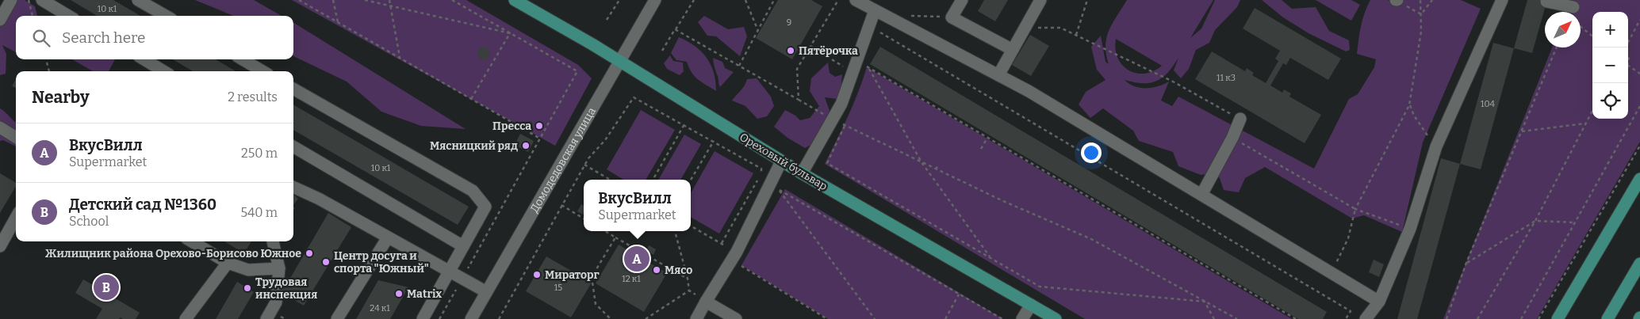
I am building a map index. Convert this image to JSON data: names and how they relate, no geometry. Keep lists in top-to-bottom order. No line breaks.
{"streets":{"main road":["Ореховый бульвар"],"street":["Домодедовская улица"]},"crossings":[["Домодедовская улица","Ореховый бульвар"]],"places":["Пятёрочка","Пресса","Мясницкий ряд","Жилищник района Орехово-Борисово Южное","Центр досуга и спорта \"Южный\"","Мясо","Мираторг","Трудовая инспекция","Matrix"],"house_numbers":["10 к1","9","11 к3","104","10 к1","12 к1","15","24 к1"],"north":"top right","page":{"map_buttons":["+","−"],"search":"Search here","heading":["Nearby","2 results"],"list":[{"mark":"A","name":"ВкусВилл","note":"Supermarket","value":"250 m"},{"mark":"B","name":"Детский сад №1360","note":"School","value":"540 m"}],"popup":["ВкусВилл","Supermarket"],"pins":["A","B"]}}
